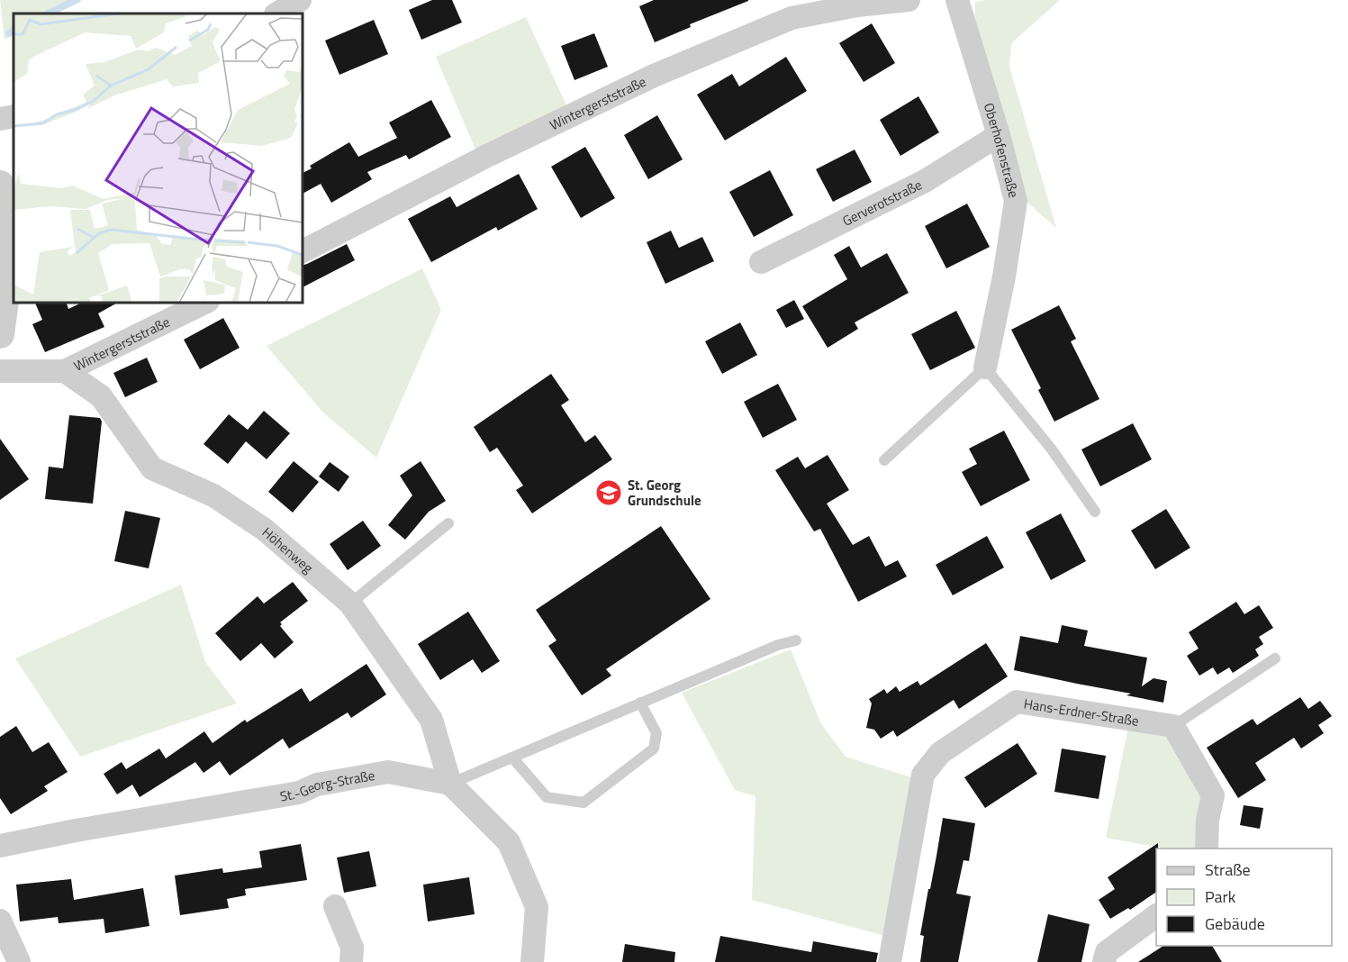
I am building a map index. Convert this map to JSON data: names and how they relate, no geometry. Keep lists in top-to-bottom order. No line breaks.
{"streets":{"street":["Wintergerststraße","Oberhofenstraße","Gerverotstraße","Höhenweg","Hans-Erdner-Straße","St.-Georg-Straße"]},"crossings":[["Wintergerststraße","Höhenweg"],["Oberhofenstraße","Gerverotstraße"],["Höhenweg","St.-Georg-Straße"]],"places":{"school or university":["St. Georg Grundschule"]},"legend":["Straße","Park","Gebäude"]}
